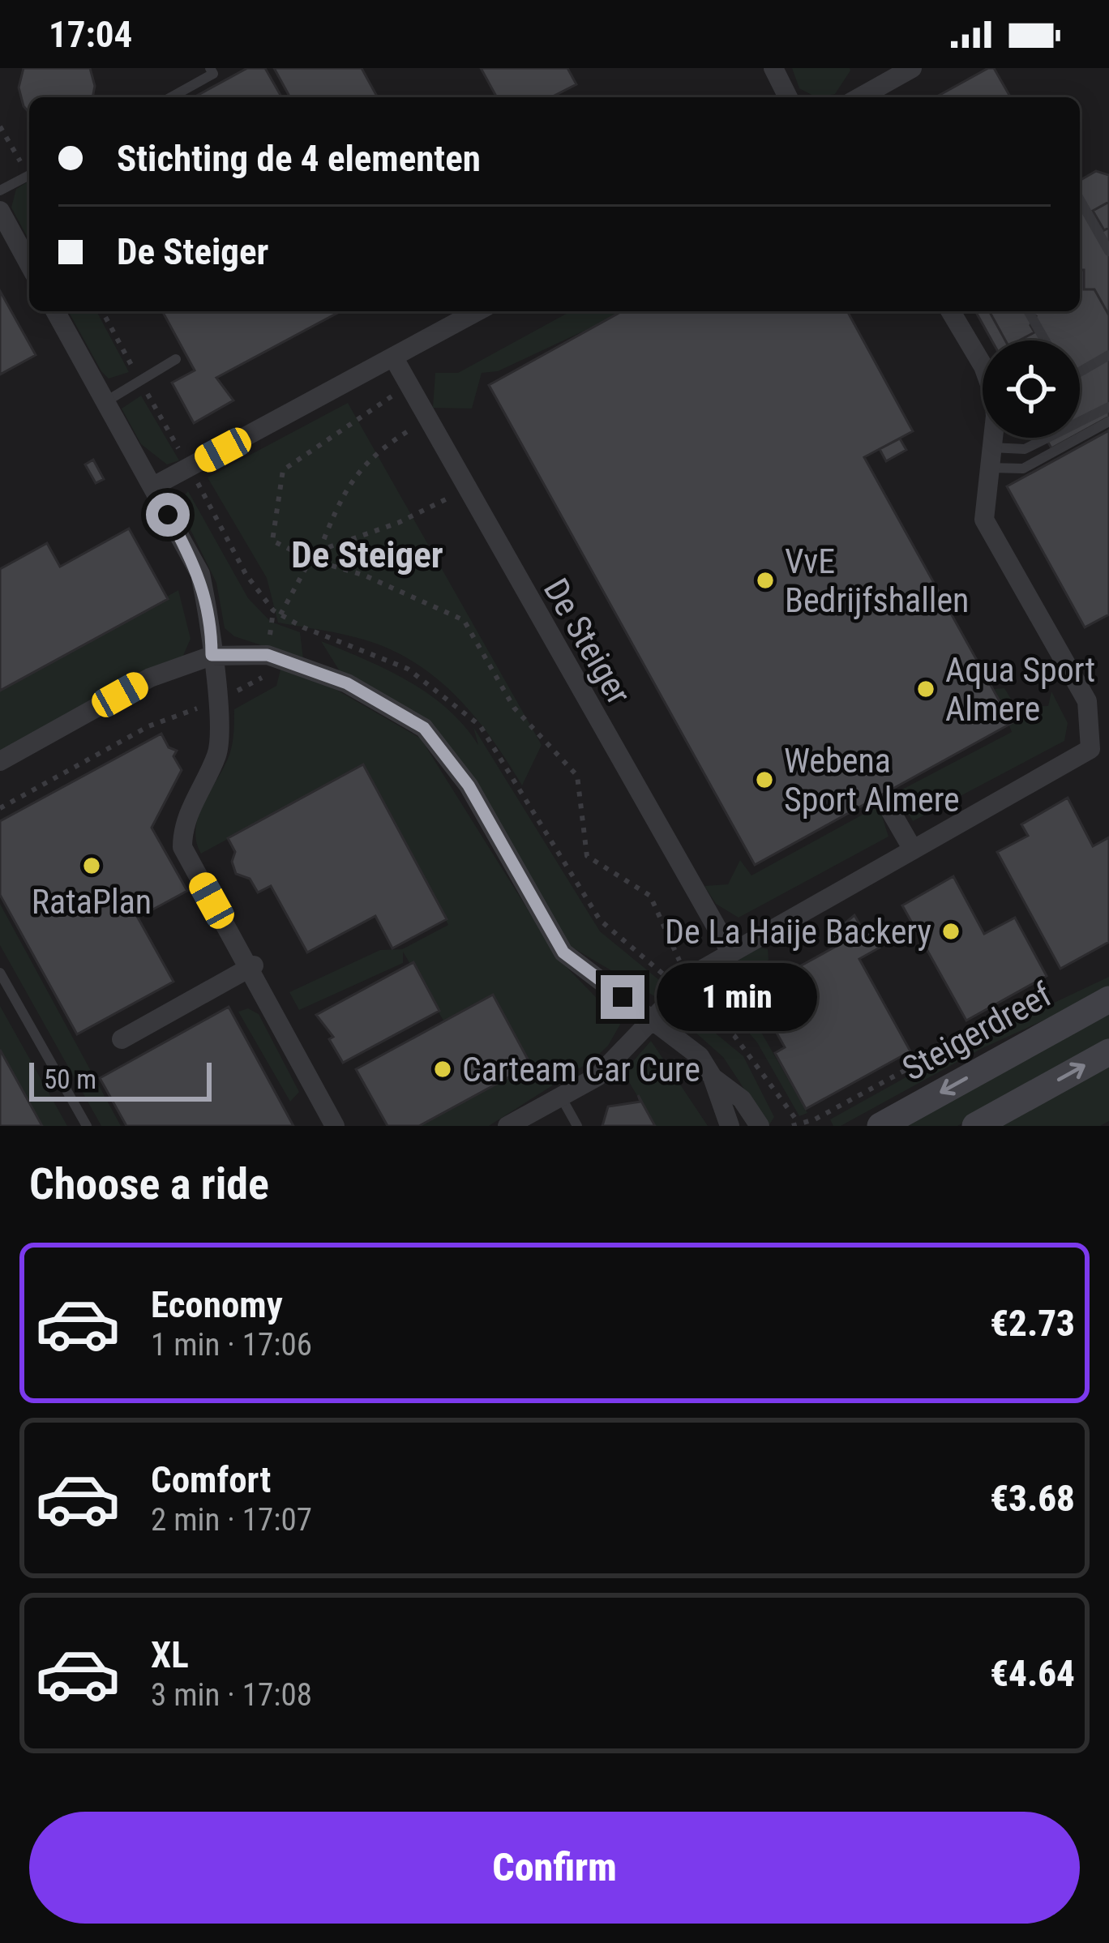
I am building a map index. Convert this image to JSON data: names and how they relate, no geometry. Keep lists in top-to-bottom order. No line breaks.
{"streets":{"main road":["Steigerdreef"],"street":["De Steiger"]},"districts":["De Steiger"],"places":["VvE Bedrijfshallen","Aqua Sport Almere","Webena Sport Almere","RataPlan","De La Haije Backery","Carteam Car Cure"],"scale_bar":"50 m","page":{"status":"17:04","banner":["Stichting de 4 elementen","De Steiger"],"bubble":"1 min","scale":"50 m","heading":"Choose a ride","list":[{"name":"Economy","note":"1 min · 17:06","value":"€2.73"},{"name":"Comfort","note":"2 min · 17:07","value":"€3.68"},{"name":"XL","note":"3 min · 17:08","value":"€4.64"}],"buttons":"Confirm"}}
